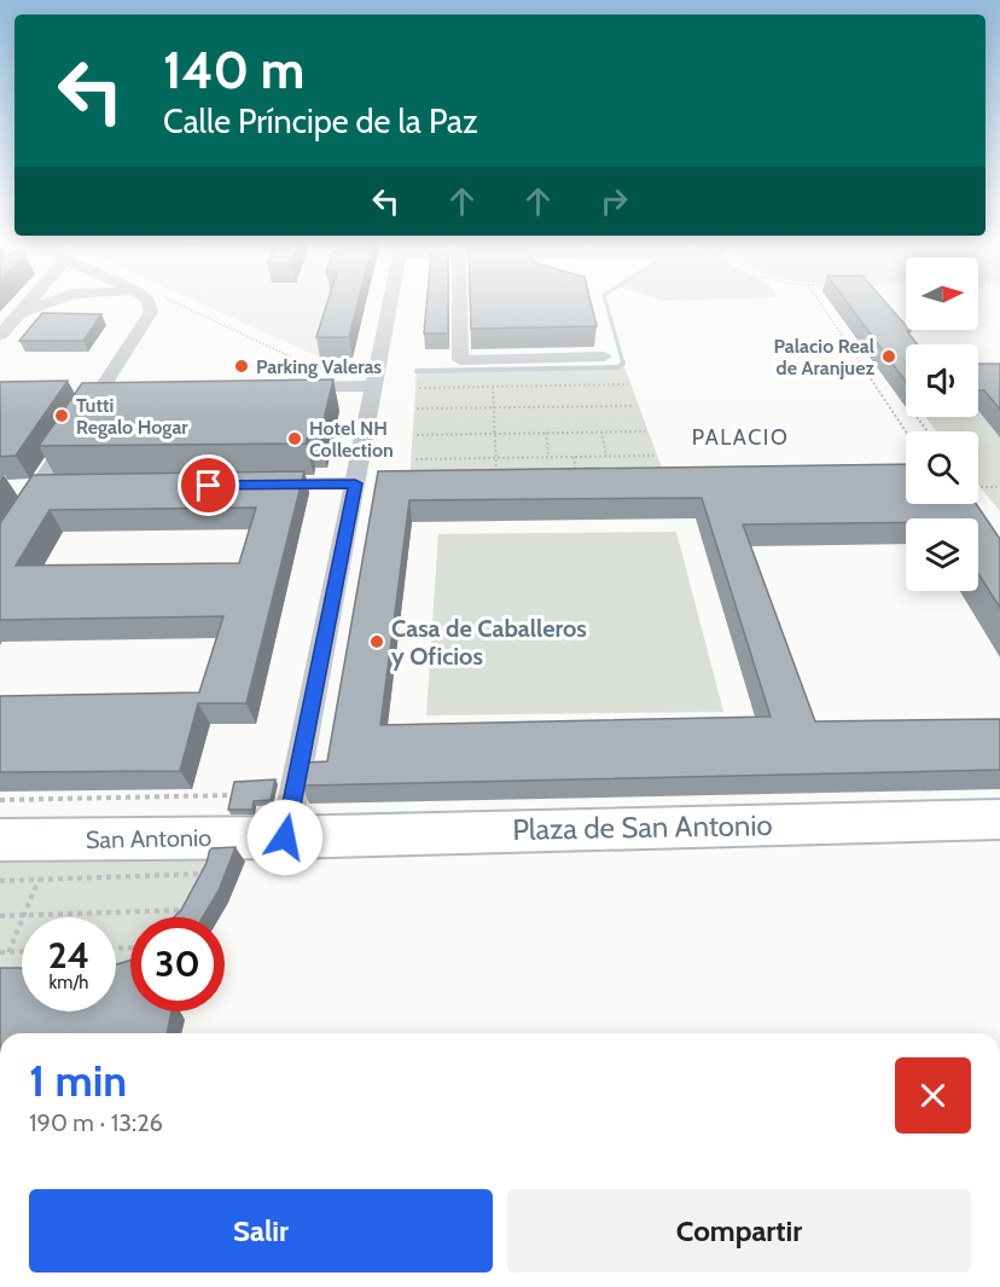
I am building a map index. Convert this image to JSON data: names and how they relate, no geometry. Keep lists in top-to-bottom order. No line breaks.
{"streets":{"main road":["Plaza de San Antonio","San Antonio"]},"crossings":[["Plaza de San Antonio","San Antonio"]],"districts":["PALACIO"],"places":["Palacio Real de Aranjuez","Parking Valeras","Tutti Regalo Hogar","Hotel NH Collection","Casa de Caballeros y Oficios"],"north":"right","page":{"turn":["140 m","Calle Príncipe de la Paz"],"speed":"24 km/h","limit":"30","heading":["1 min","190 m · 13:26"],"buttons":["Salir","Compartir"]}}
